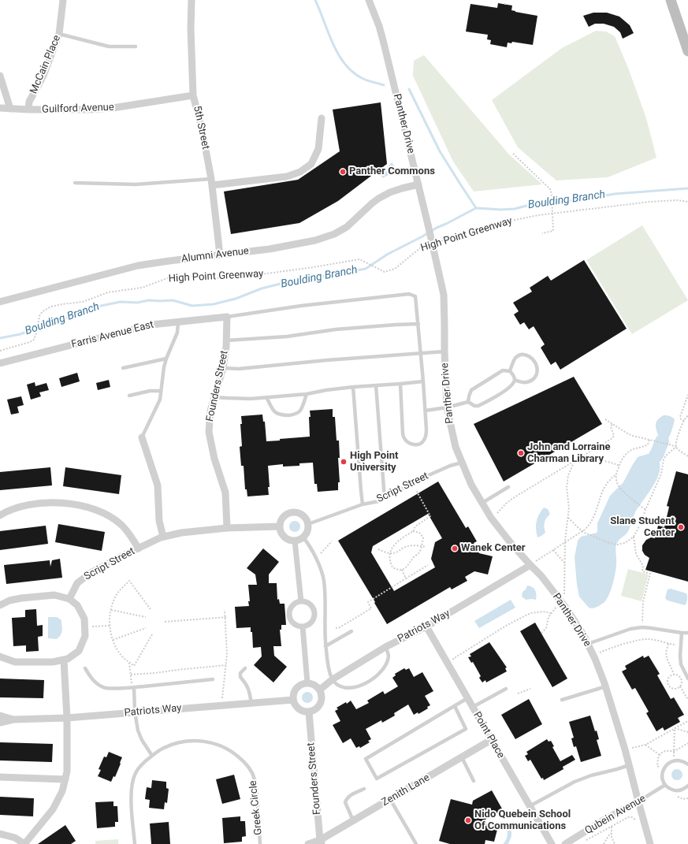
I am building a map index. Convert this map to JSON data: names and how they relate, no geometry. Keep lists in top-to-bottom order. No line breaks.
{"streets":{"street":["McCain Place","Guilford Avenue","Panther Drive","5th Street","Alumni Avenue","Farris Avenue East","Founders Street","Script Street","Patriots Way","Point Place","Zenith Lane","Qubein Avenue"],"lane":["Greek Circle"],"path":["High Point Greenway"]},"crossings":[["McCain Place","Guilford Avenue"],["Guilford Avenue","5th Street"],["Panther Drive","High Point Greenway"],["Panther Drive","Alumni Avenue"],["Panther Drive","Script Street"],["Panther Drive","Patriots Way"],["Panther Drive","Qubein Avenue"],["5th Street","Alumni Avenue"],["Farris Avenue East","Founders Street"],["Founders Street","Script Street"],["Founders Street","Patriots Way"],["Founders Street","Zenith Lane"],["Patriots Way","Point Place"],["Point Place","Zenith Lane"]],"water":["Boulding Branch"],"places":["Panther Commons","John and Lorraine Charman Library","High Point University","Slane Student Center","Wanek Center","Nido Quebein School Of Communications"]}
